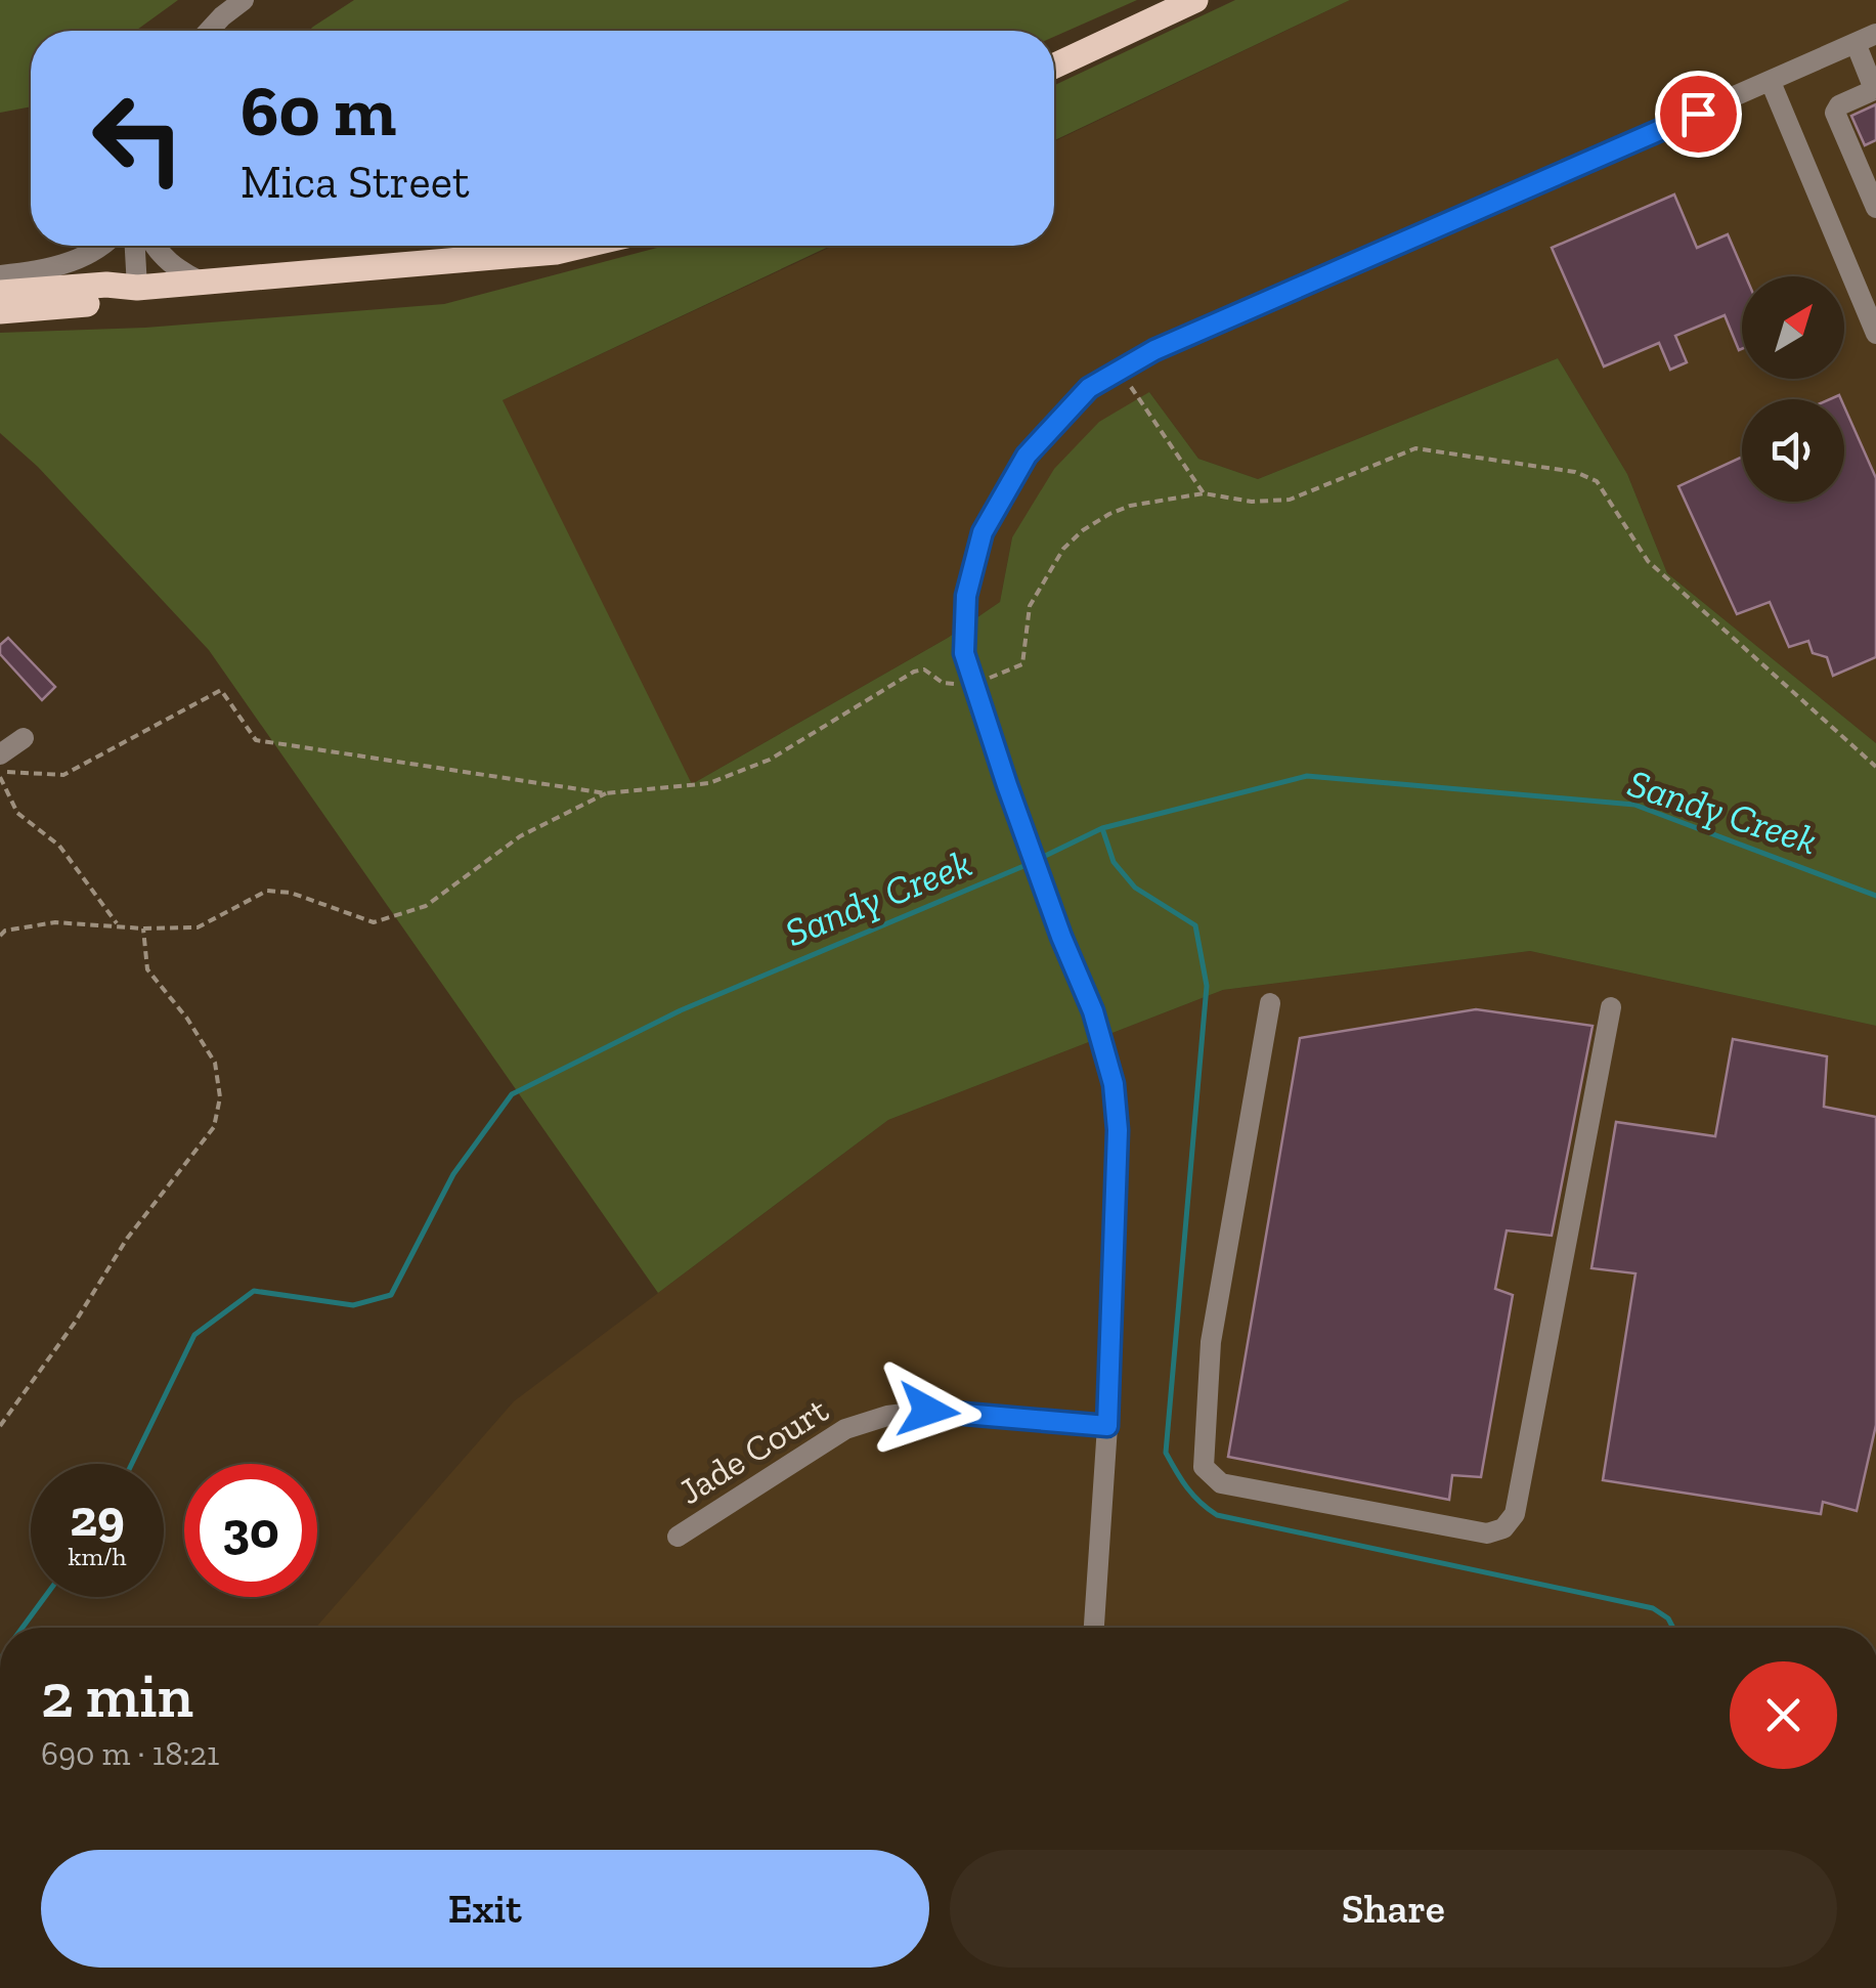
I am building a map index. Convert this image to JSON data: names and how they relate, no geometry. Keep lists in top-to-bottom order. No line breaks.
{"streets":{"street":["Jade Court"]},"water":["Sandy Creek"],"north":"top right","page":{"turn":["60 m","Mica Street"],"speed":"29 km/h","limit":"30","heading":["2 min","690 m · 18:21"],"buttons":["Exit","Share"]}}
